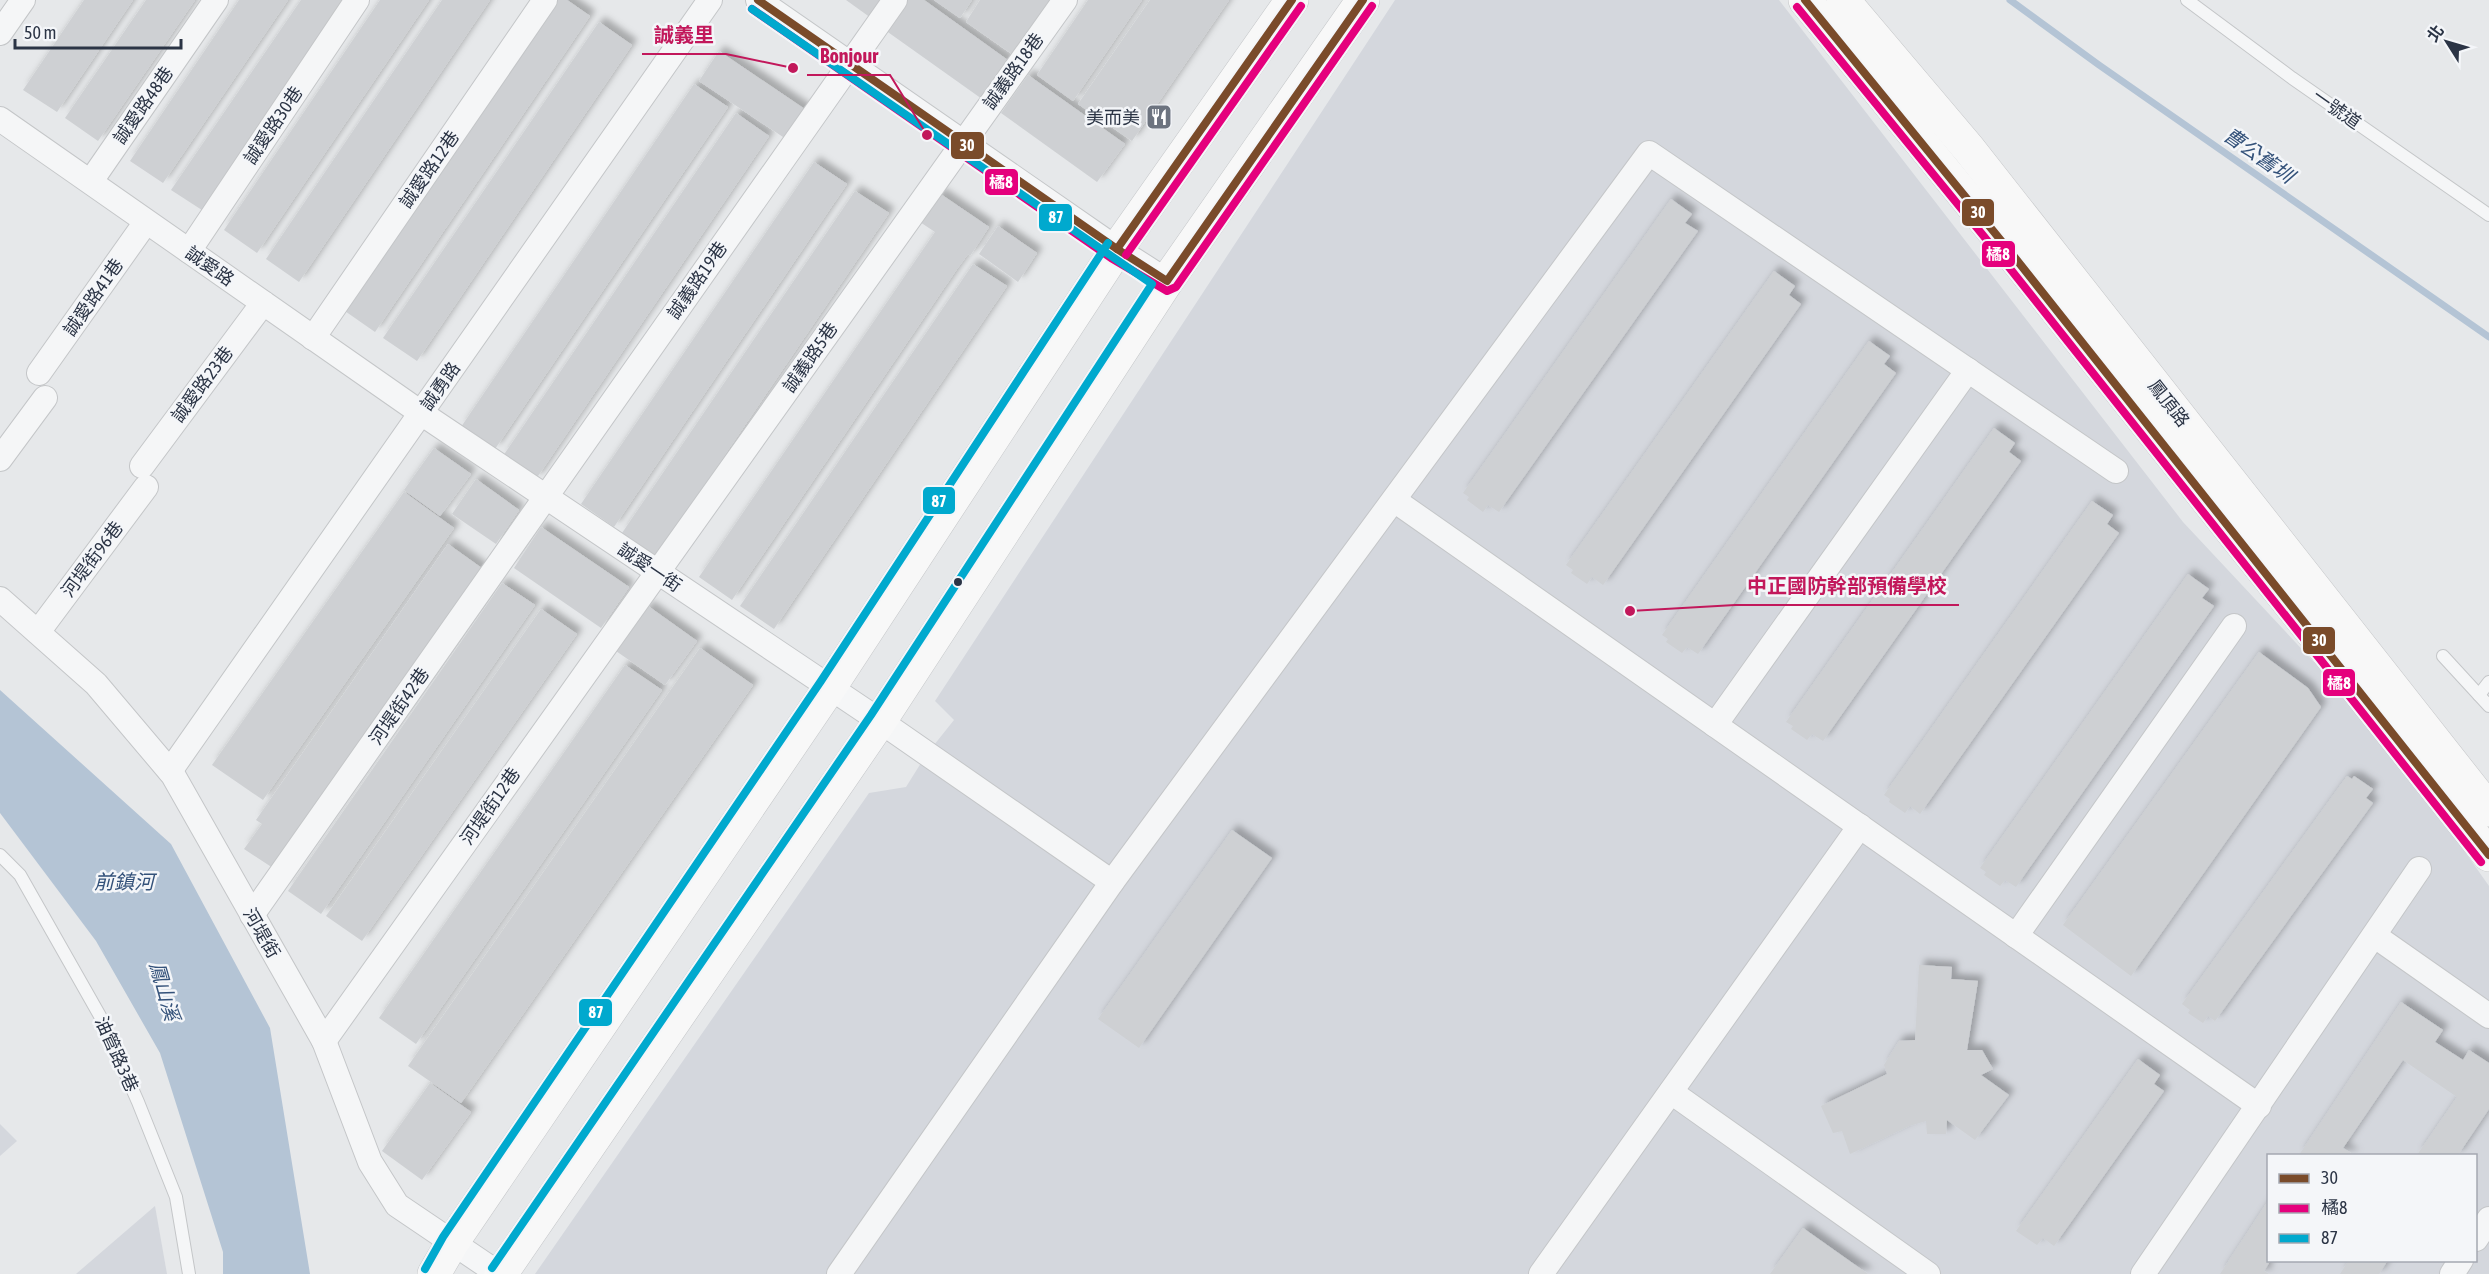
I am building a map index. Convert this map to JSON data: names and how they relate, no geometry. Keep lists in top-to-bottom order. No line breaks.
{"streets":{"street":["誠義路18巷","誠愛路48巷","誠愛路30巷","誠愛路12巷","誠愛路","誠義路19巷","誠愛路41巷","誠義路5巷","誠愛路23巷","誠勇路","鳳頂路","河堤街96巷","誠愛一街","河堤街42巷","河堤街12巷","河堤街"],"lane":["一號道","油管路3巷"]},"crossings":[["誠義路18巷","誠義路5巷"],["誠愛路48巷","誠愛路"],["誠愛路30巷","誠愛路"],["誠愛路12巷","誠愛路"],["誠愛路","誠愛路41巷"],["誠愛路","誠愛路23巷"],["誠愛路","誠勇路"],["誠愛路","誠愛一街"],["誠義路19巷","誠愛一街"],["誠義路19巷","河堤街42巷"],["誠義路5巷","誠愛一街"],["誠義路5巷","河堤街12巷"],["誠愛路23巷","河堤街96巷"],["誠勇路","誠愛一街"],["誠勇路","河堤街"],["河堤街96巷","河堤街"],["誠愛一街","河堤街42巷"],["誠愛一街","河堤街12巷"],["河堤街42巷","河堤街"],["河堤街12巷","河堤街"]],"water":["曹公舊圳","前鎮河","鳳山溪"],"places":{"other":["誠義里","Bonjour","中正國防幹部預備學校"],"restaurant":["美而美"]},"lines":["transit line 30","transit line 橘8","transit line 87"],"legend":["30","橘8","87"],"scale_bar":"50 m","north":"top left"}
